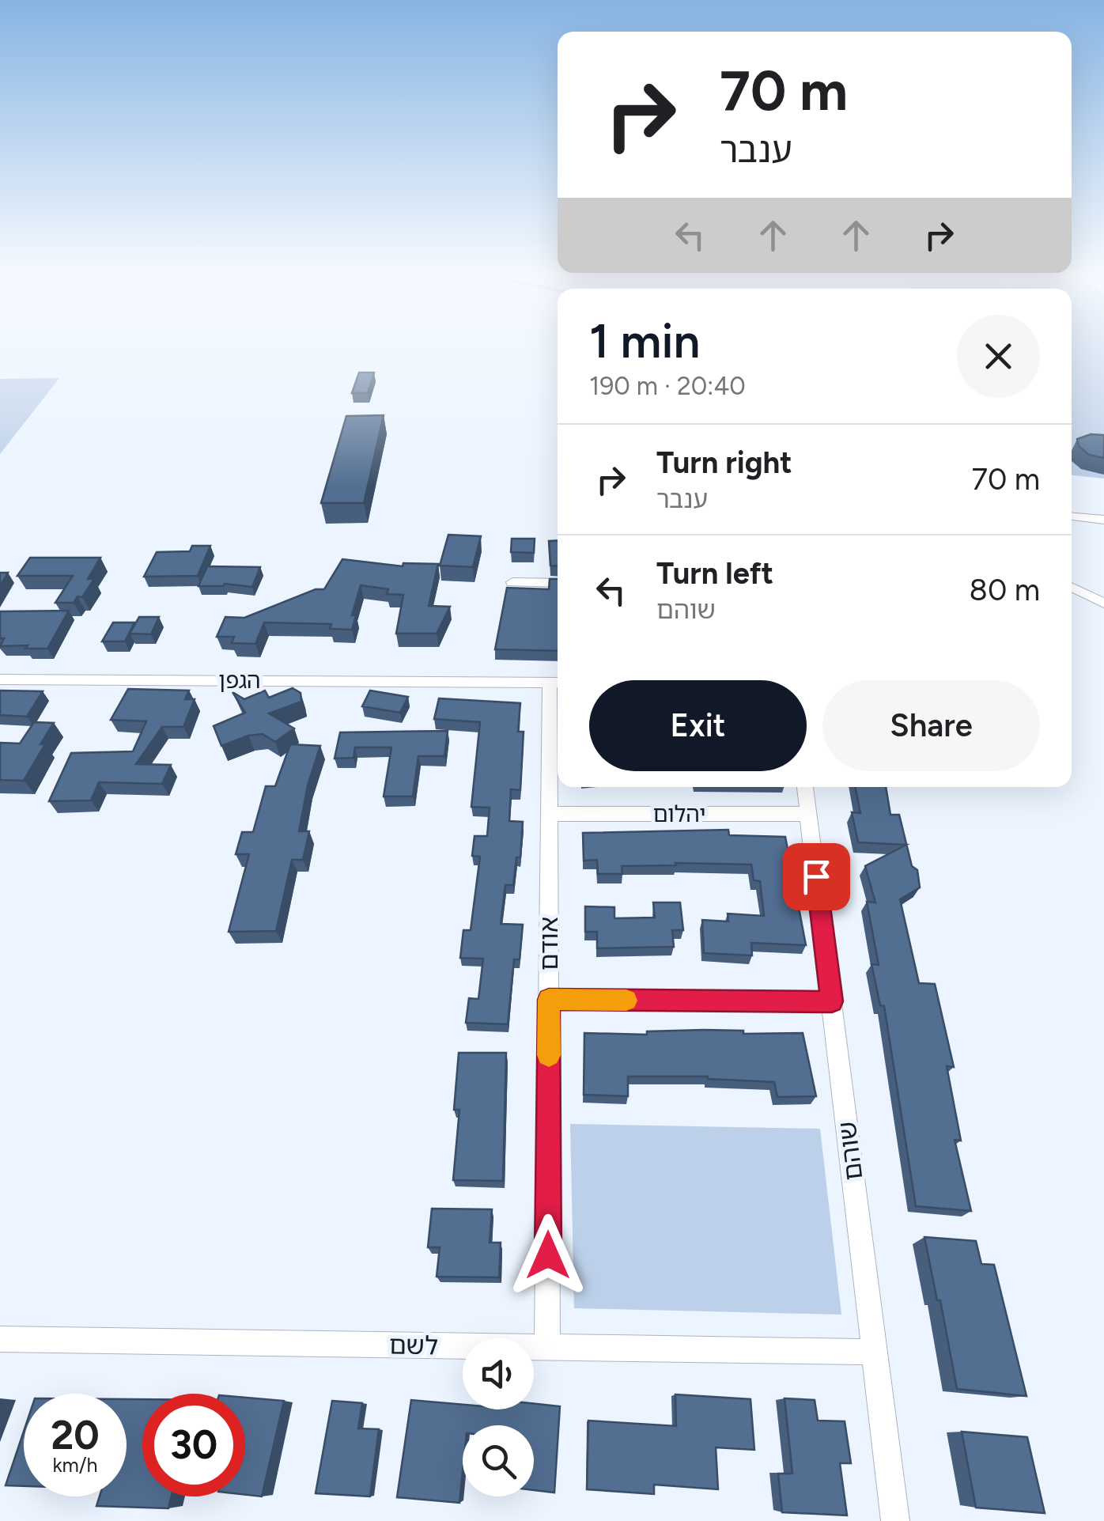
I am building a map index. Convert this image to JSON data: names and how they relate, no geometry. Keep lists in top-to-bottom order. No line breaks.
{"streets":{"street":["הגפן","יהלום","אודם","שוהם","לשם"]},"crossings":[["הגפן","אודם"],["יהלום","אודם"],["יהלום","שוהם"],["אודם","לשם"],["שוהם","לשם"]],"page":{"turn":["70 m","ענבר"],"heading":["1 min","190 m · 20:40"],"list":[{"name":"Turn right","note":"ענבר","value":"70 m"},{"name":"Turn left","note":"שוהם","value":"80 m"}],"buttons":["Exit","Share"],"speed":"20 km/h","limit":"30"}}
